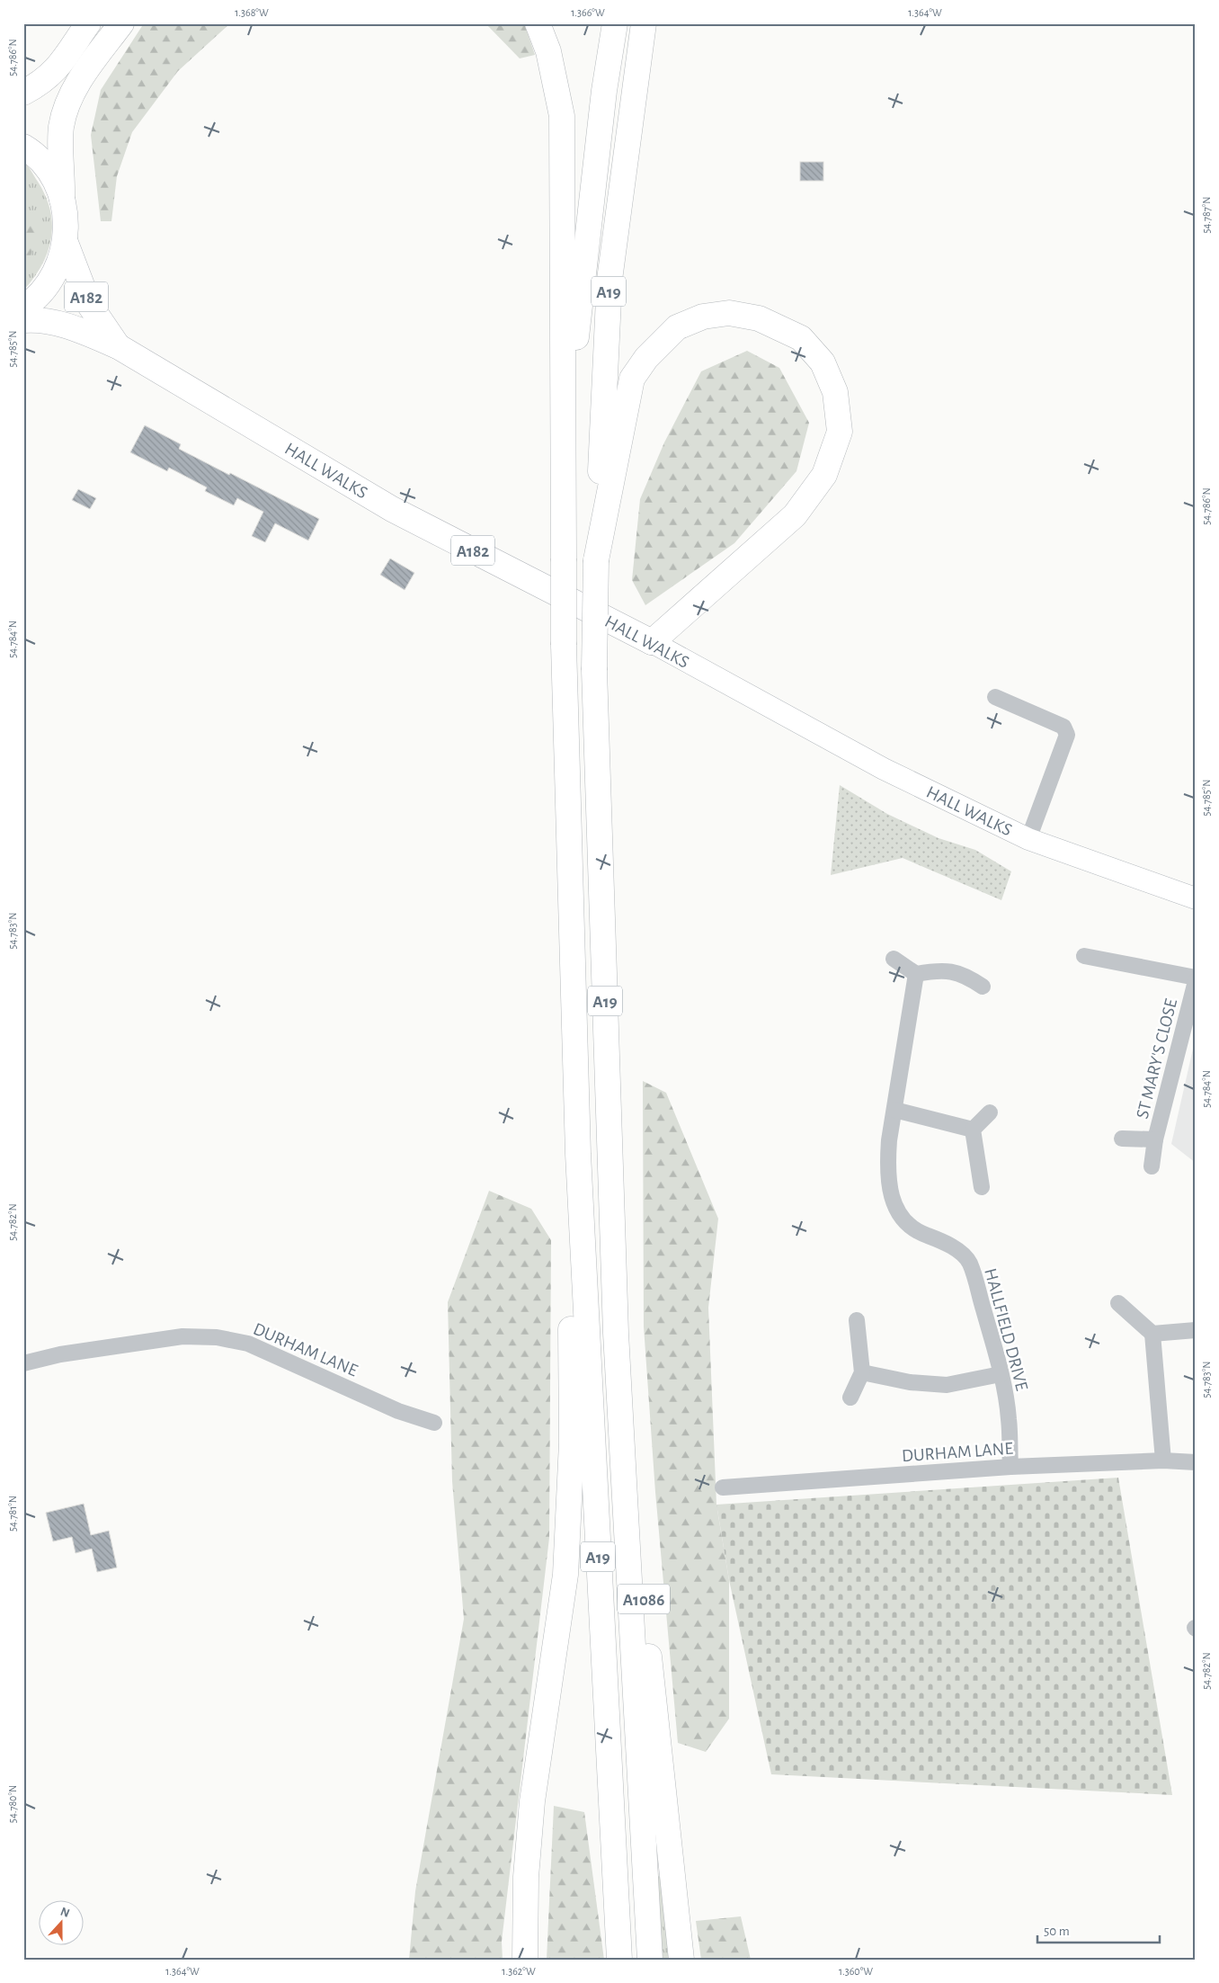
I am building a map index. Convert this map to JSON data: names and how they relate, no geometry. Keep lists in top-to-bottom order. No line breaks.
{"streets":{"main road":["A19","A182","HALL WALKS","A1086"],"street":["ST MARY'S CLOSE","HALLFIELD DRIVE","DURHAM LANE"]},"crossings":[["A19","A1086"],["HALLFIELD DRIVE","DURHAM LANE"]],"scale_bar":"50 m","north":"top","coordinates":["1.368°W","1.366°W","1.364°W","54.786°N","54.787°N","54.785°N","54.784°N","54.783°N","54.782°N","54.781°N","54.780°N","1.362°W","1.360°W"]}
